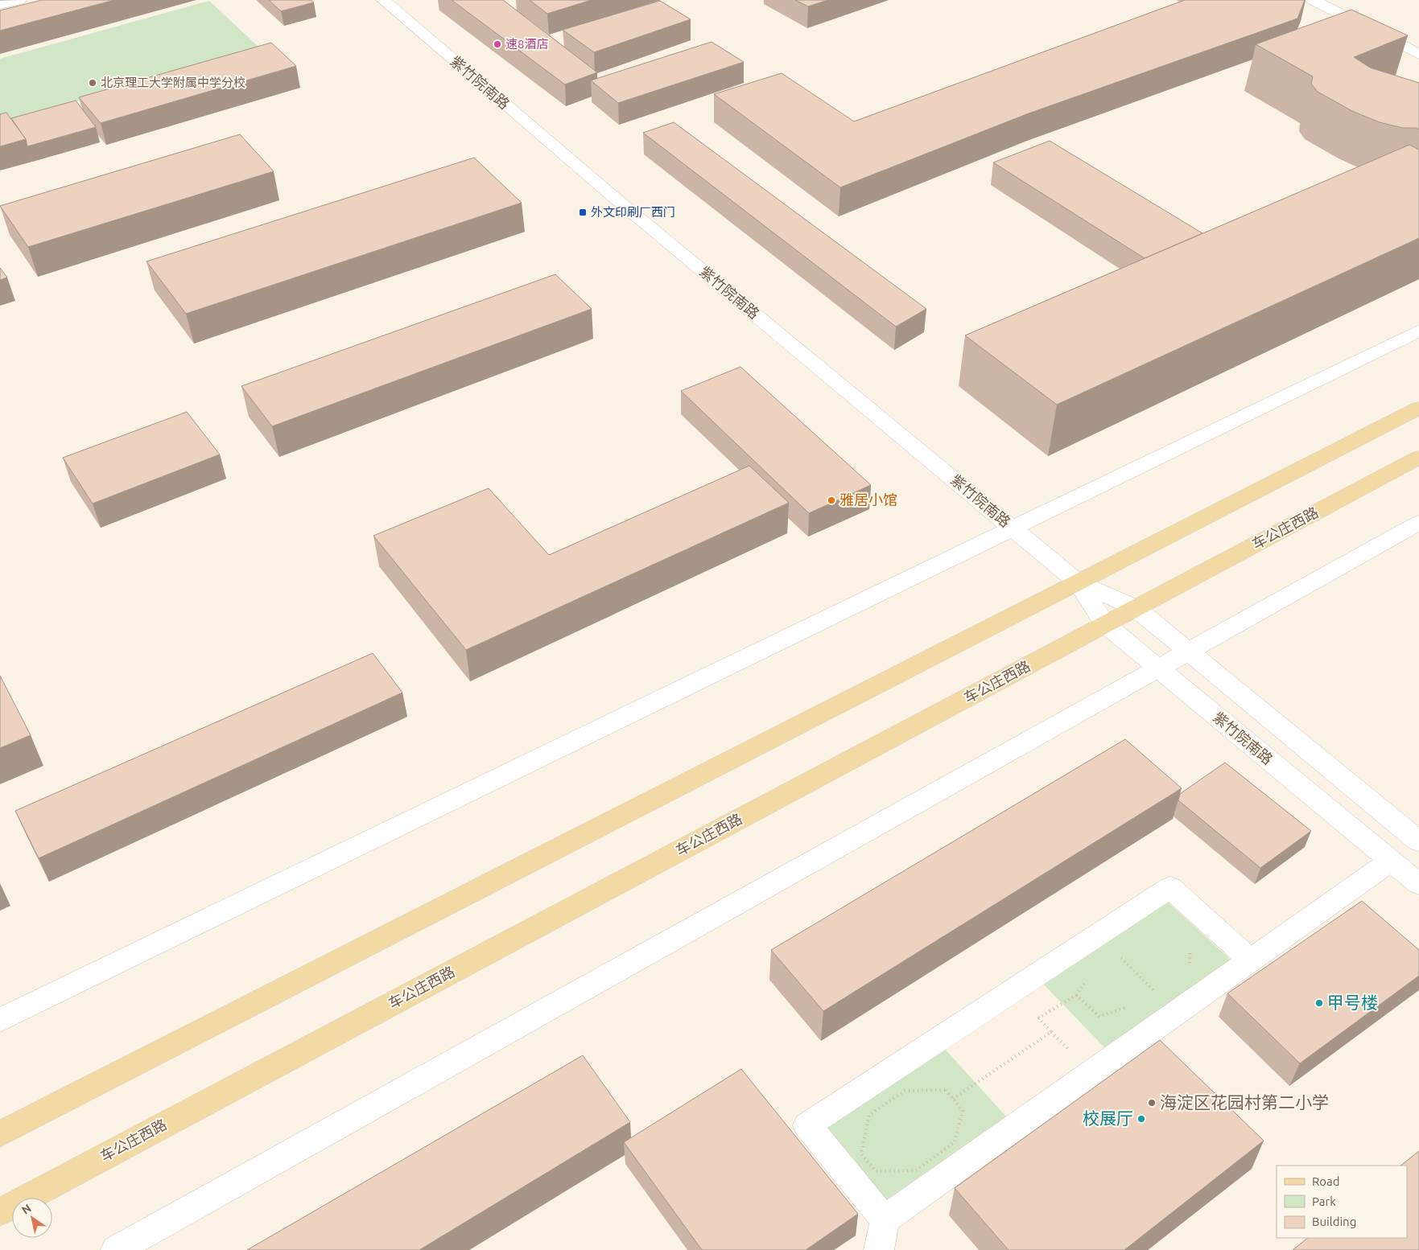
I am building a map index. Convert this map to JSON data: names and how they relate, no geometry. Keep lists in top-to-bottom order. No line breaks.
{"streets":{"main road":["车公庄西路"],"street":["紫竹院南路"]},"crossings":[["紫竹院南路","车公庄西路"]],"places":{"other":["速8酒店","北京理工大学附属中学分校","雅居小馆","甲号楼","海淀区花园村第二小学","校展厅"],"transit":["外文印刷厂西门"]},"legend":["Road","Park","Building"],"north":"top left"}
